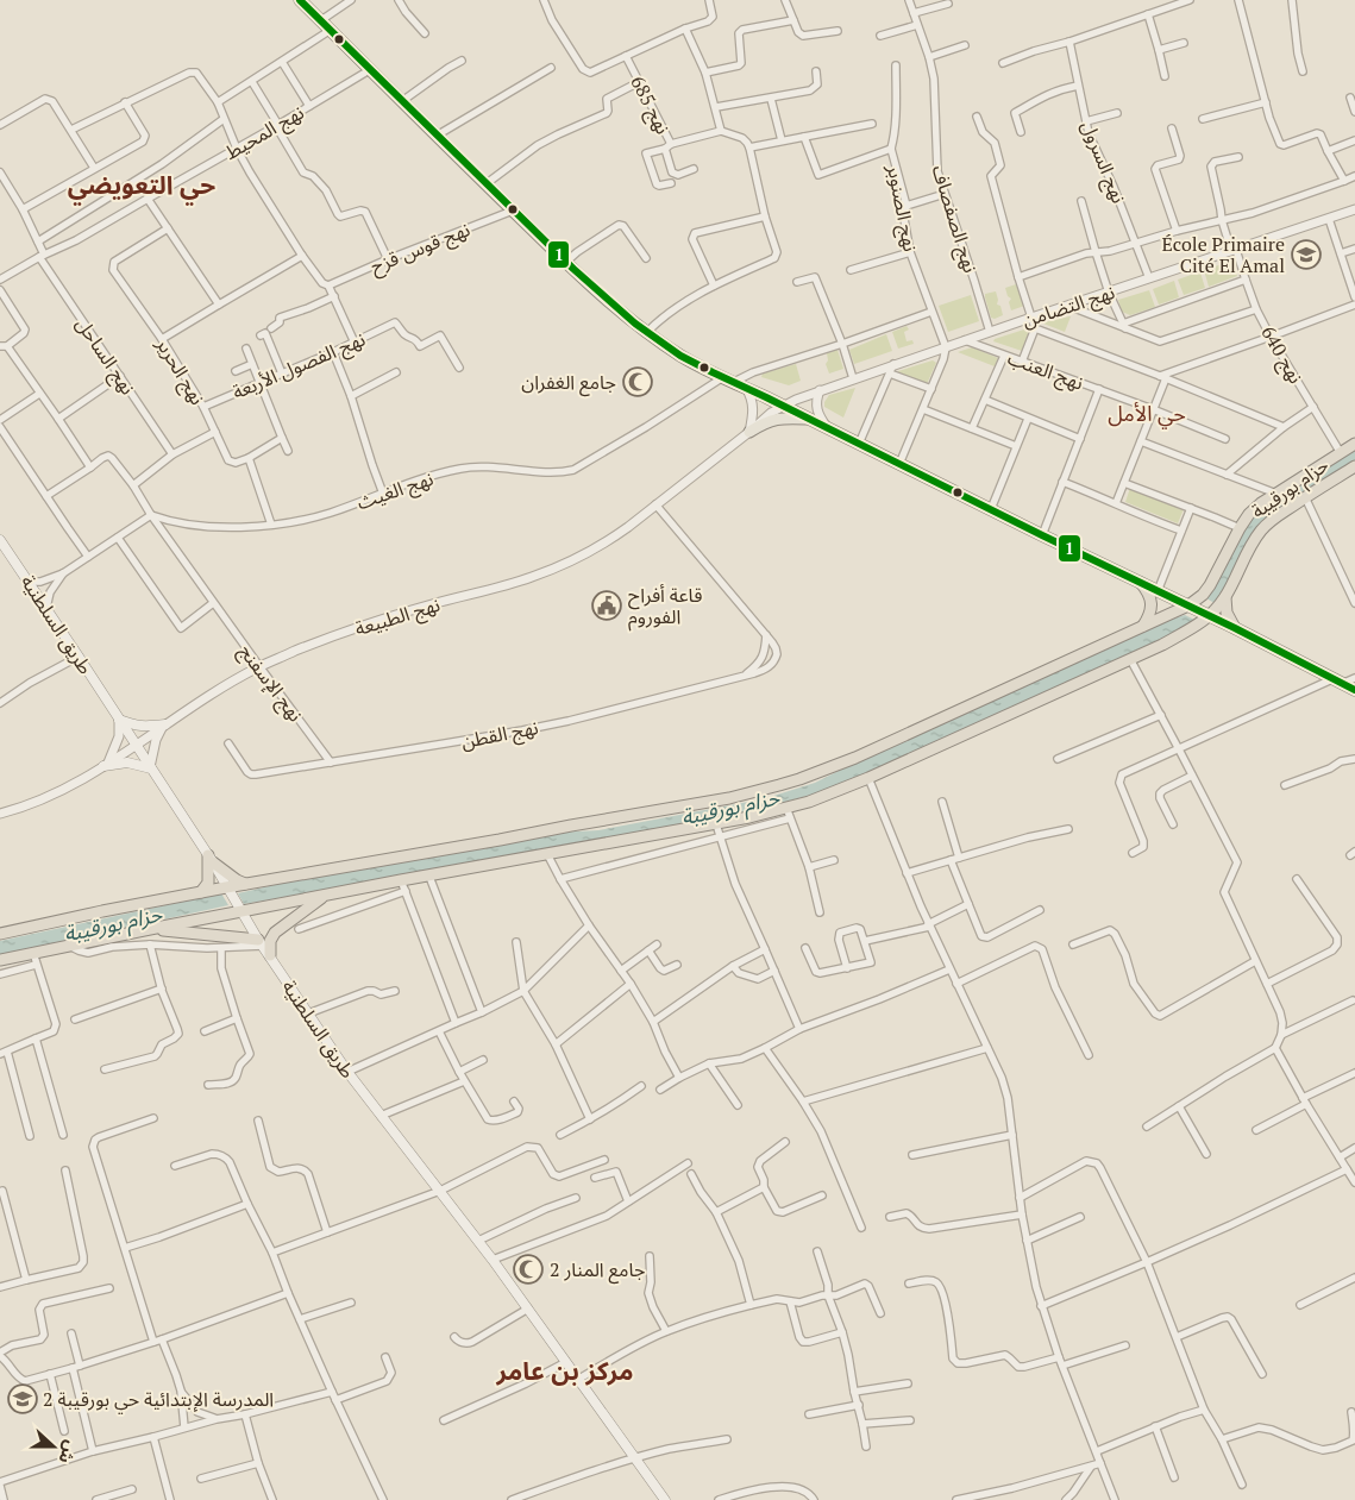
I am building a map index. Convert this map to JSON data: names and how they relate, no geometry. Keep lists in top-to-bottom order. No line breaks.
{"streets":{"highway":["حزام بورقيبة"],"main road":["طريق السلطنية"],"street":["نهج 685","نهج المحيط","نهج السرول","نهج الصنوبر","نهج الصفصاف","نهج قوس قزح","نهج التضامن","نهج 640","نهج الساحل","نهج الفصول الأربعة","نهج العنب","نهج الحرير","نهج الغيث","نهج الطبيعة","نهج الإسفنج","نهج القطن"]},"crossings":[["نهج المحيط","نهج الساحل"],["نهج السرول","نهج التضامن"],["نهج الصنوبر","نهج التضامن"],["نهج الصفصاف","نهج التضامن"],["نهج التضامن","نهج 640"],["نهج التضامن","نهج العنب"],["نهج التضامن","نهج الطبيعة"],["نهج 640","حزام بورقيبة"],["نهج الفصول الأربعة","نهج الحرير"],["حزام بورقيبة","طريق السلطنية"],["نهج الغيث","نهج الإسفنج"],["نهج الطبيعة","طريق السلطنية"],["نهج الطبيعة","نهج الإسفنج"],["نهج الطبيعة","نهج القطن"],["نهج الإسفنج","نهج القطن"]],"districts":["حي التعويضي","حي الأمل","مركز بن عامر"],"water":["حزام بورقيبة"],"places":{"school or university":["École Primaire Cité El Amal","المدرسة الإبتدائية حي بورقيبة 2"],"mosque":["جامع الغفران","جامع المنار 2"],"public building":["قاعة أفراح الفوروم"]},"lines":["transit line 1"],"north":"right"}
